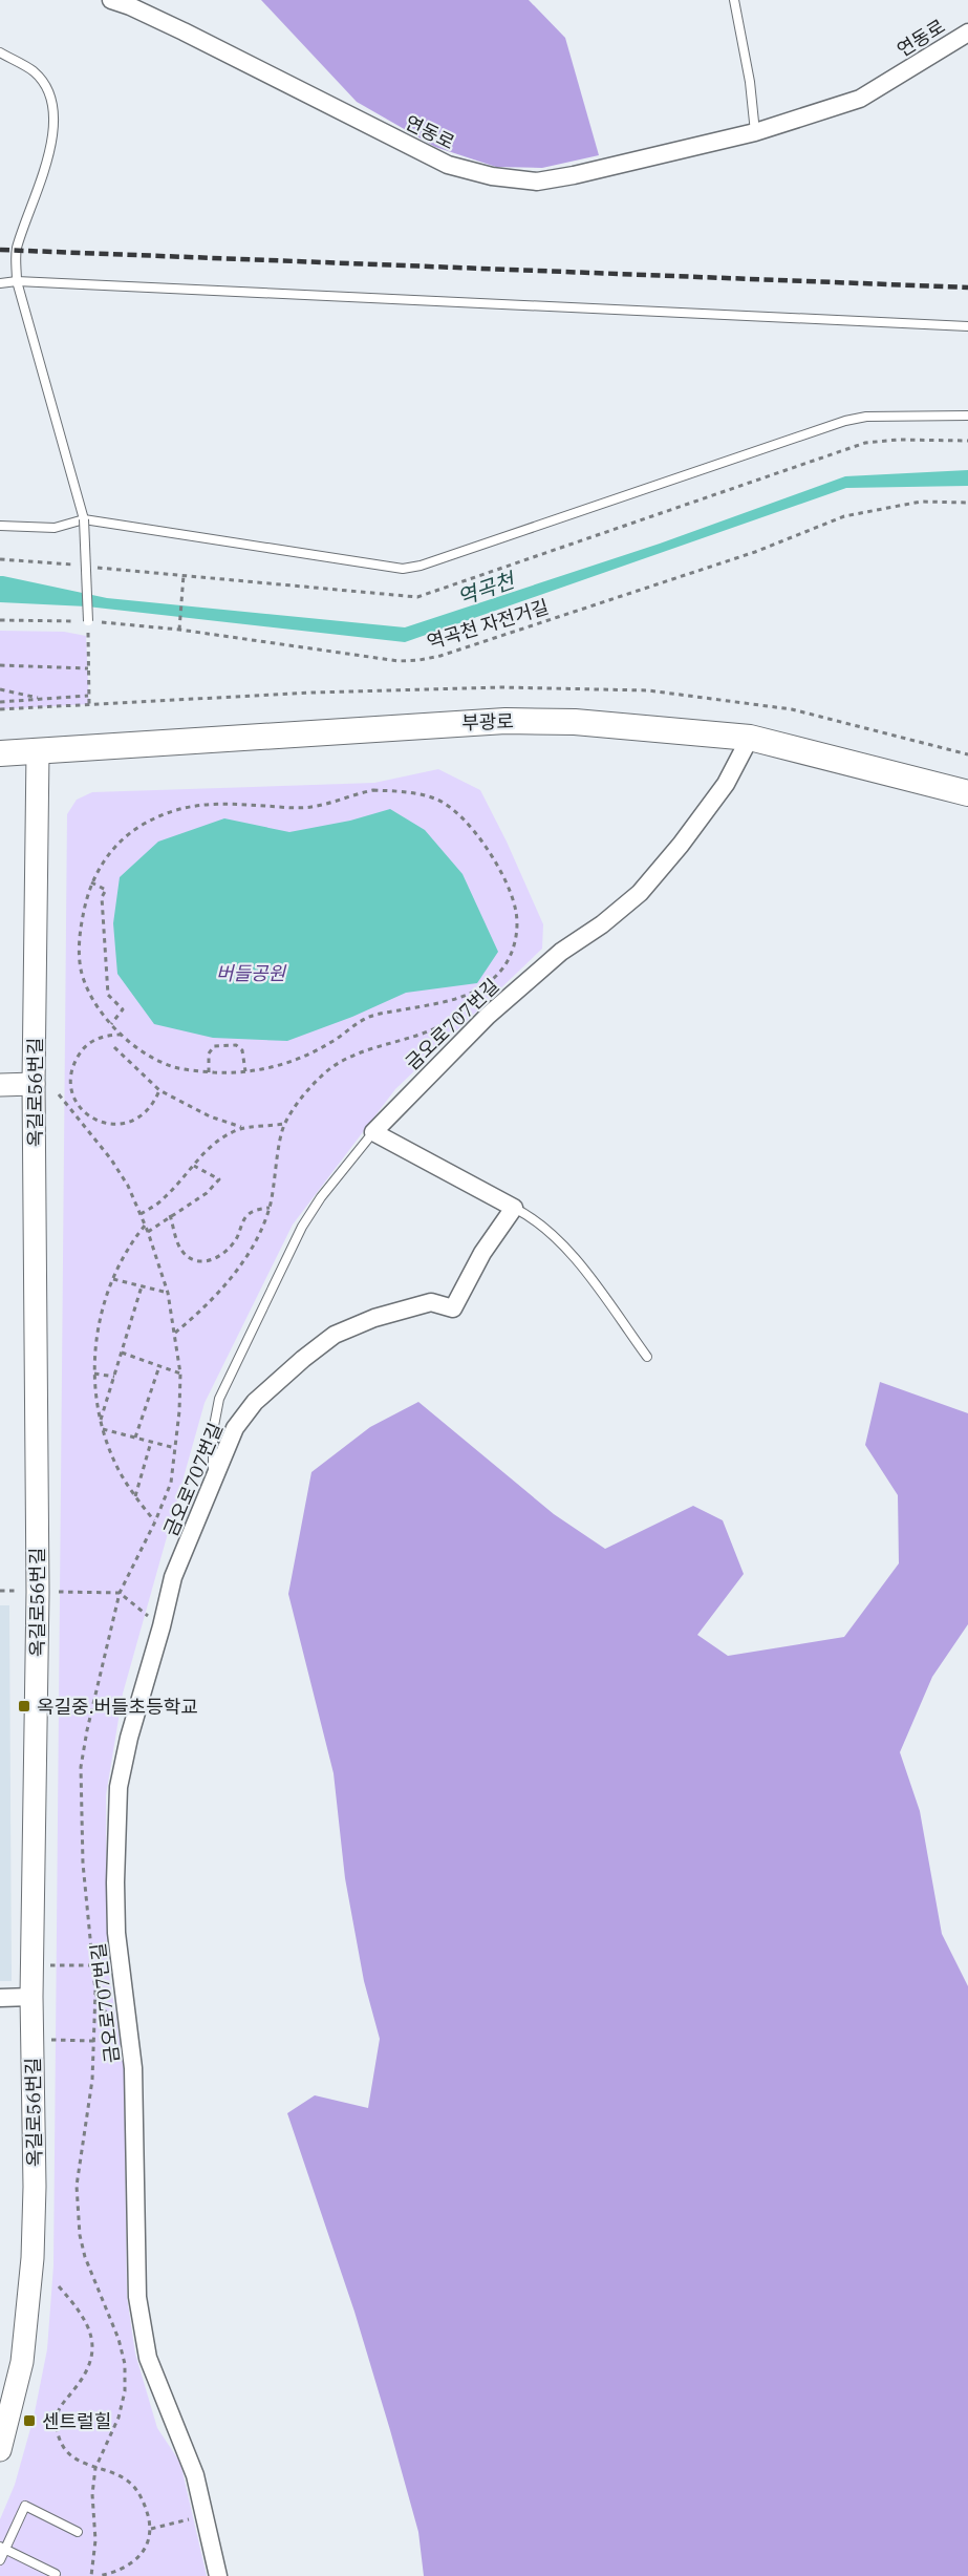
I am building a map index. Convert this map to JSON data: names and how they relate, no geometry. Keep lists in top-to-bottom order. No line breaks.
{"streets":{"main road":["부광로"],"street":["연동로","금오로707번길","옥길로56번길"],"path":["역곡천 자전거길"]},"crossings":[["부광로","금오로707번길"],["부광로","옥길로56번길"]],"water":["역곡천"],"parks":["버들공원"],"places":{"transit":["옥길중.버들초등학교","센트럴힐"]}}
